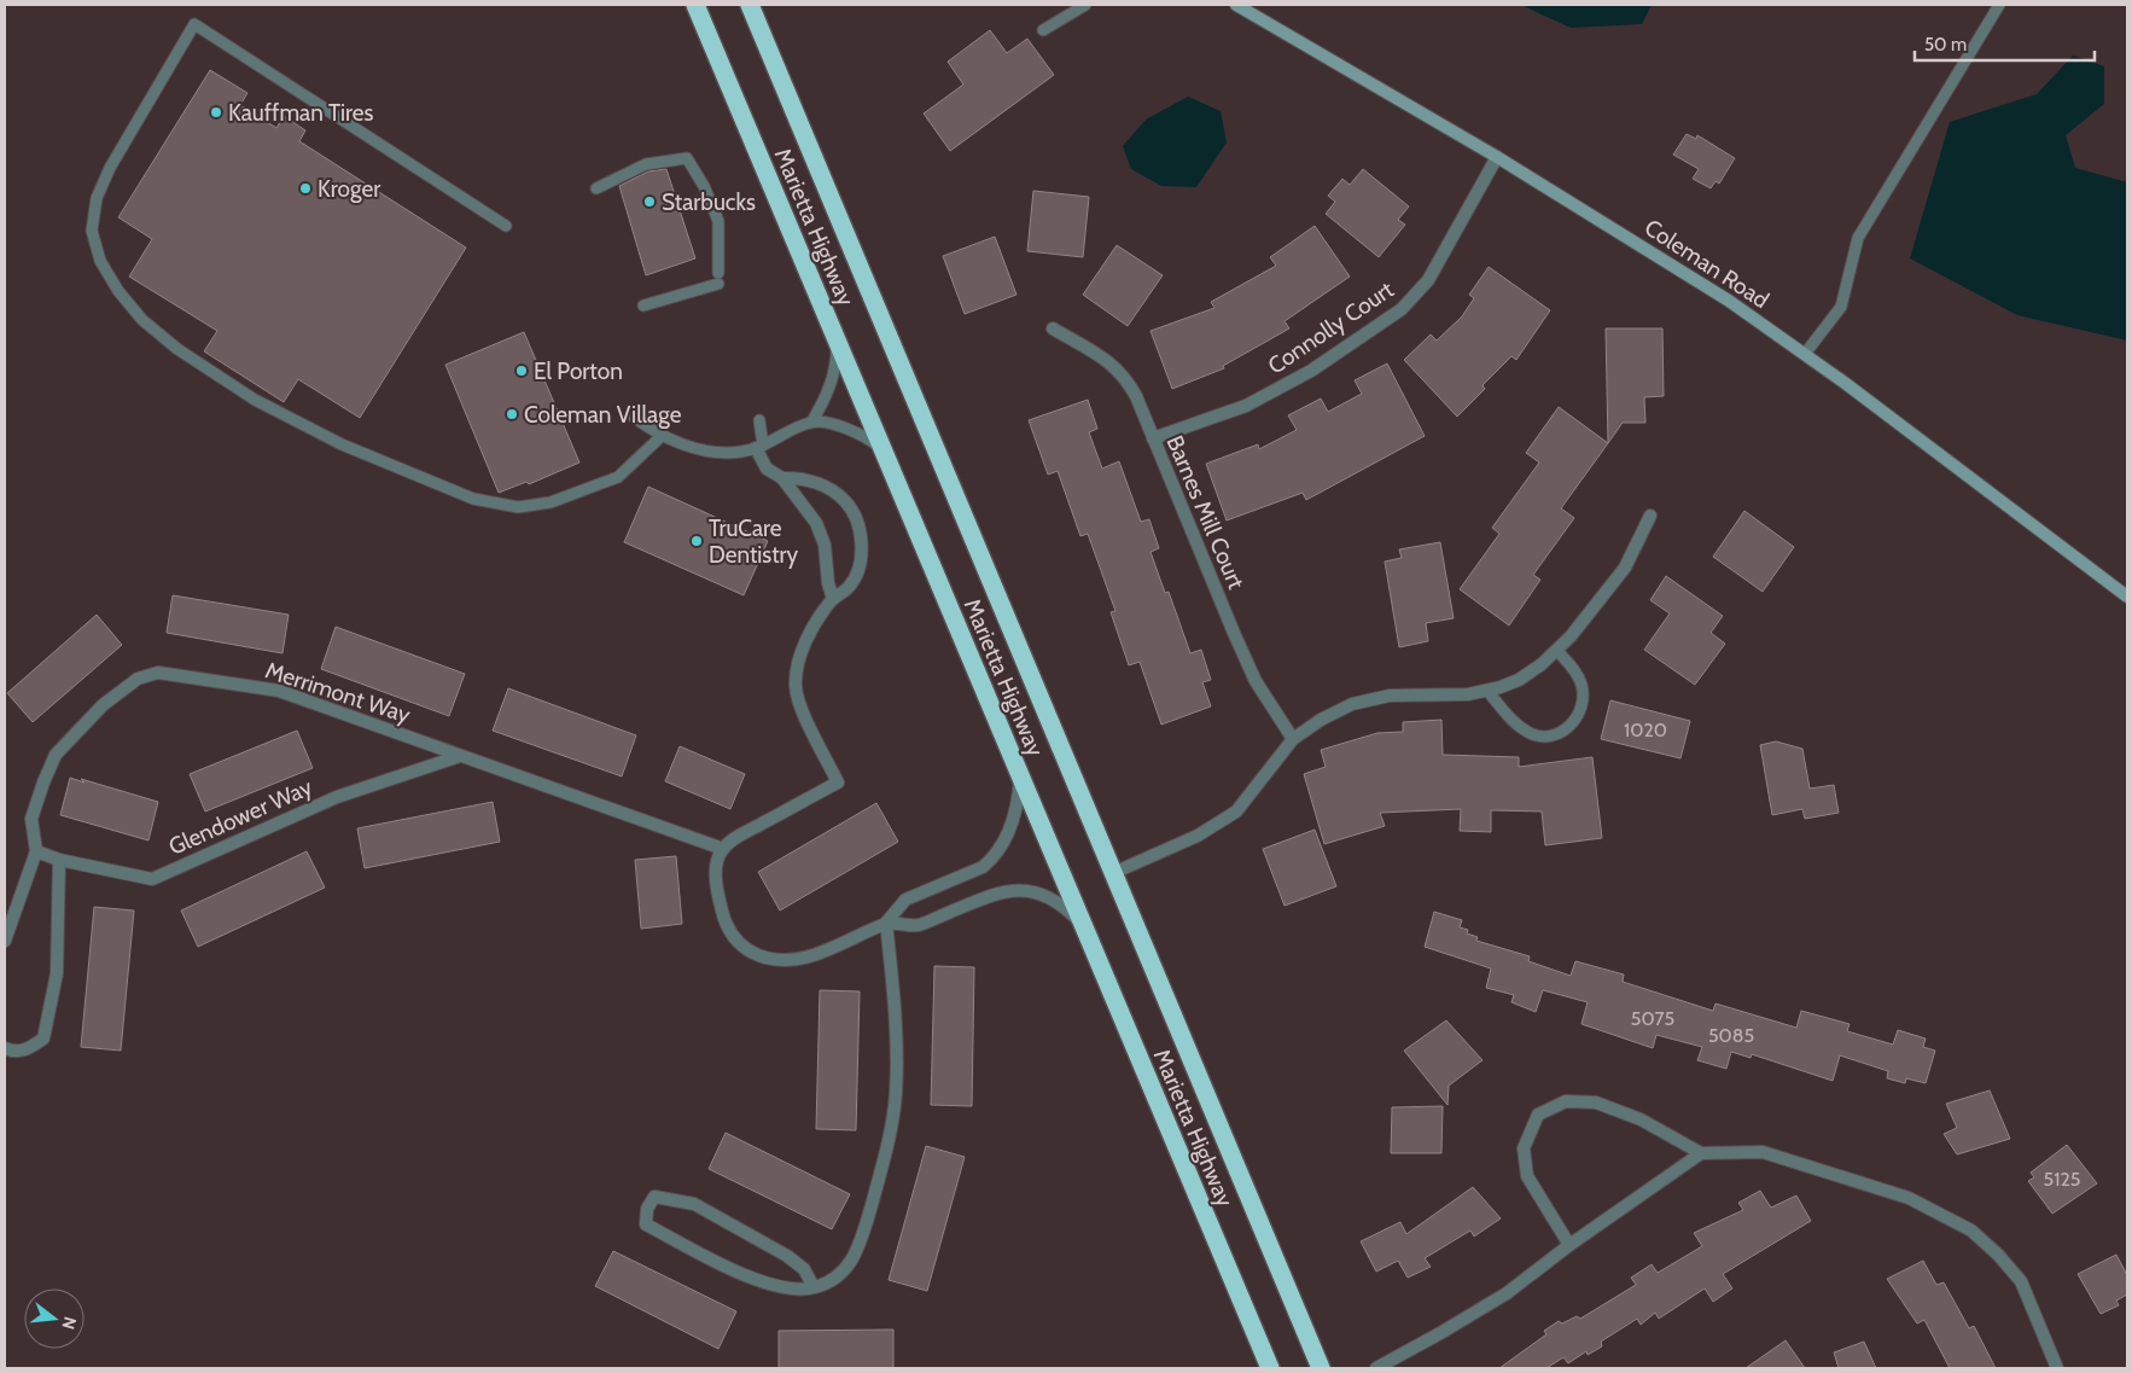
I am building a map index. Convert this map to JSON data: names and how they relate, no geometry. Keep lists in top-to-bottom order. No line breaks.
{"streets":{"highway":["Marietta Highway"],"street":["Coleman Road","Connolly Court","Barnes Mill Court","Merrimont Way","Glendower Way"]},"crossings":[["Coleman Road","Connolly Court"],["Connolly Court","Barnes Mill Court"],["Merrimont Way","Glendower Way"]],"places":["Kauffman Tires","Kroger","Starbucks","El Porton","Coleman Village","TruCare Dentistry"],"house_numbers":["1020","5075","5085","5125"],"scale_bar":"50 m","north":"right"}
